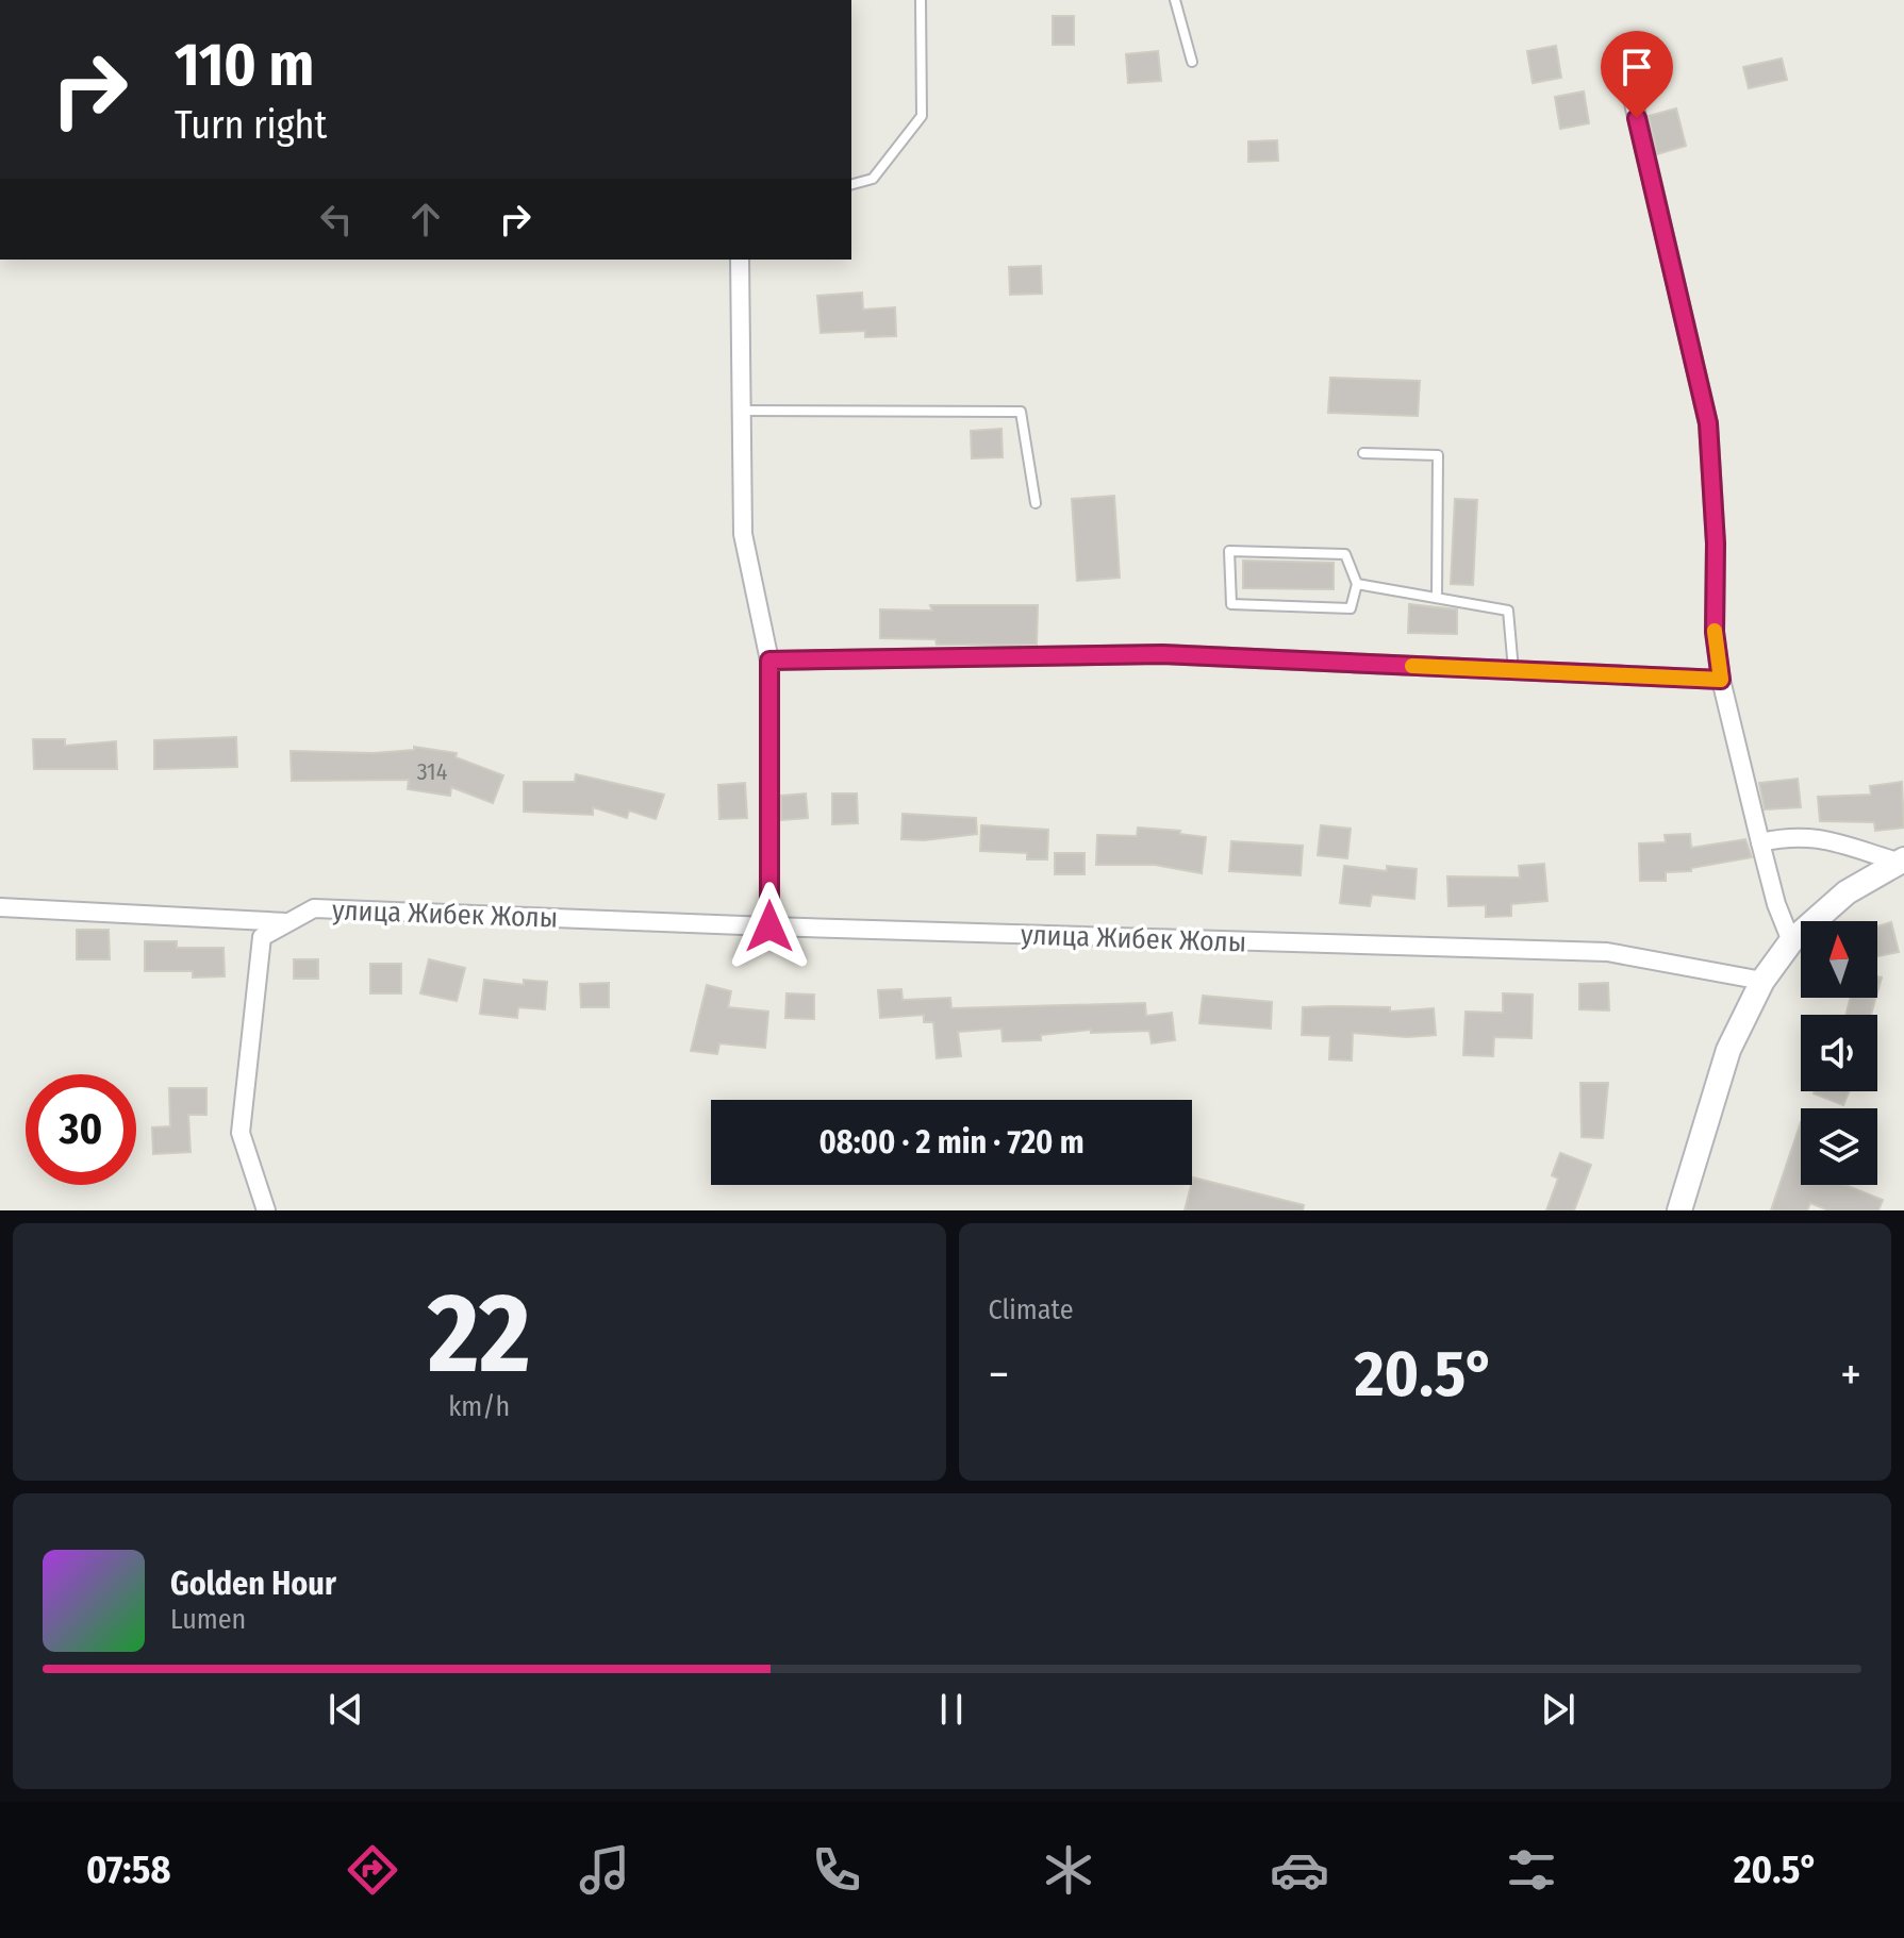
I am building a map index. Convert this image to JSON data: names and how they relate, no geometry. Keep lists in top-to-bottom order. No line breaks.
{"streets":{"street":["улица Жибек Жолы"]},"house_numbers":["314"],"north":"top","page":{"turn":["110 m","Turn right"],"limit":"30","trip":"08:00 · 2 min · 720 m","tile":[["22","km/h"],"Climate"],"heat":["−","20.5°","+"],"song":["Golden Hour","Lumen"],"tabs":["07:58","20.5°"]}}
